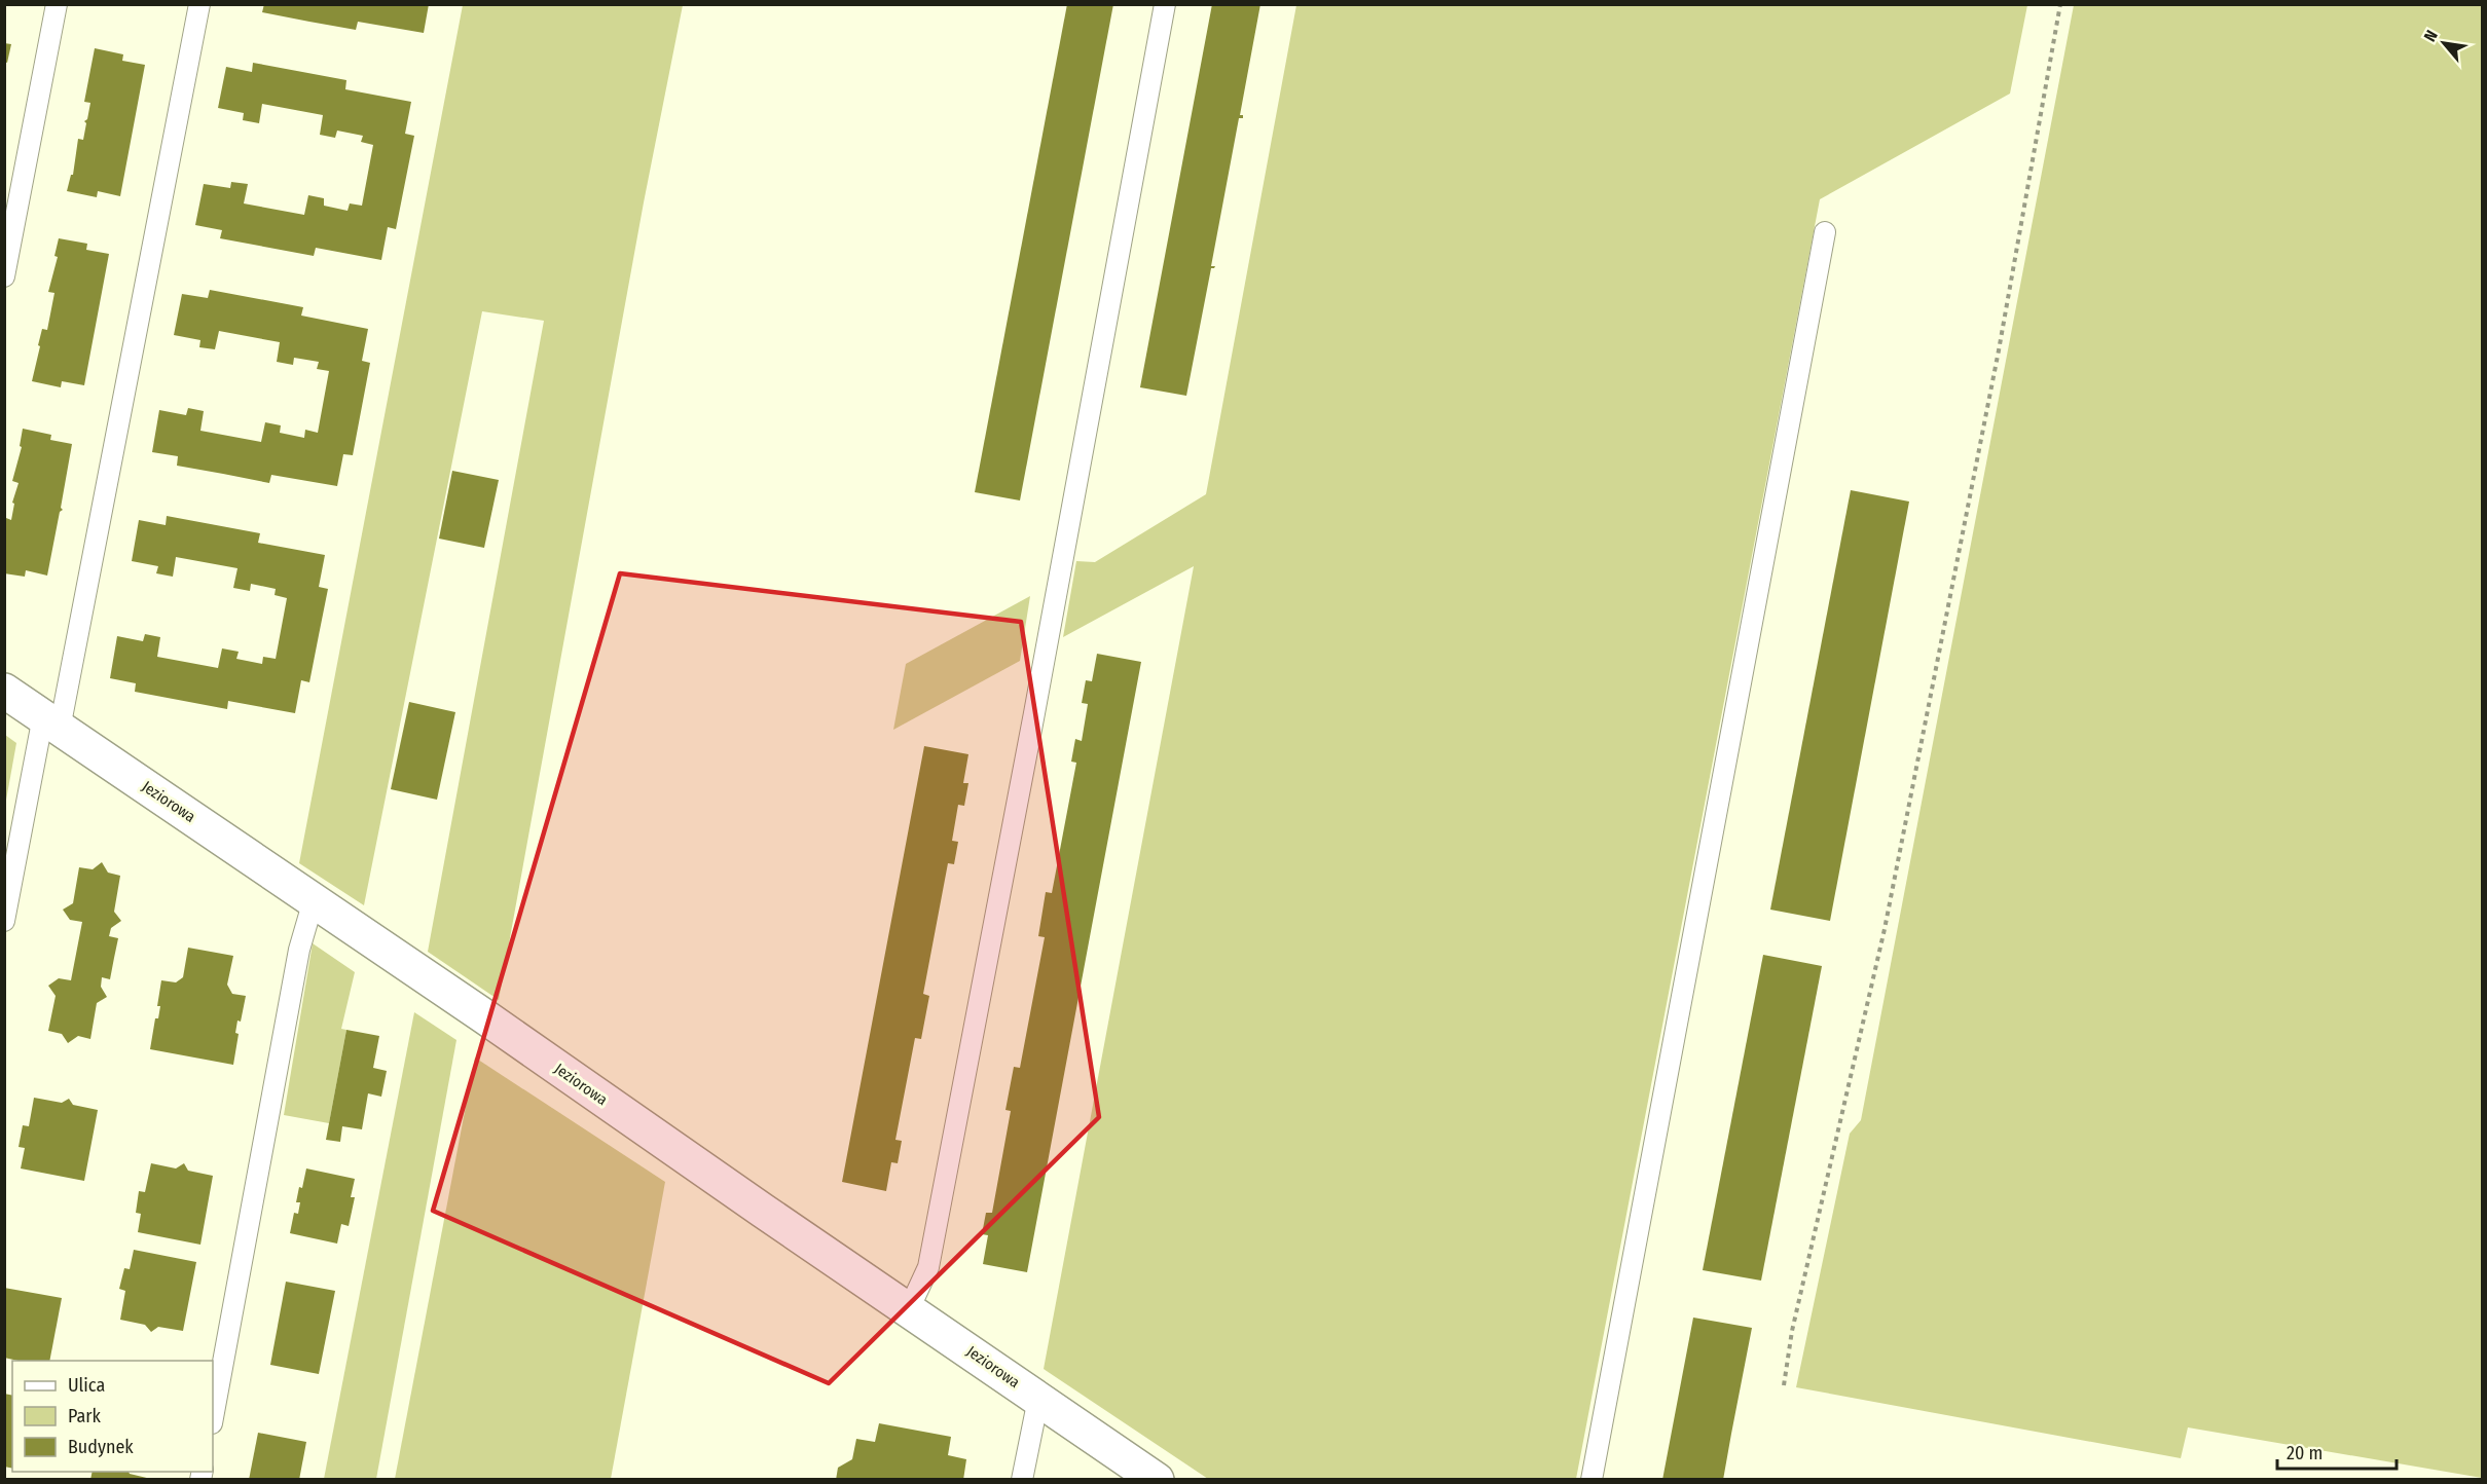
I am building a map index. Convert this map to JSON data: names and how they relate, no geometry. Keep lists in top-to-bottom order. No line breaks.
{"streets":{"street":["Jeziorowa"]},"legend":["Ulica","Park","Budynek"],"scale_bar":"20 m","north":"top left"}
